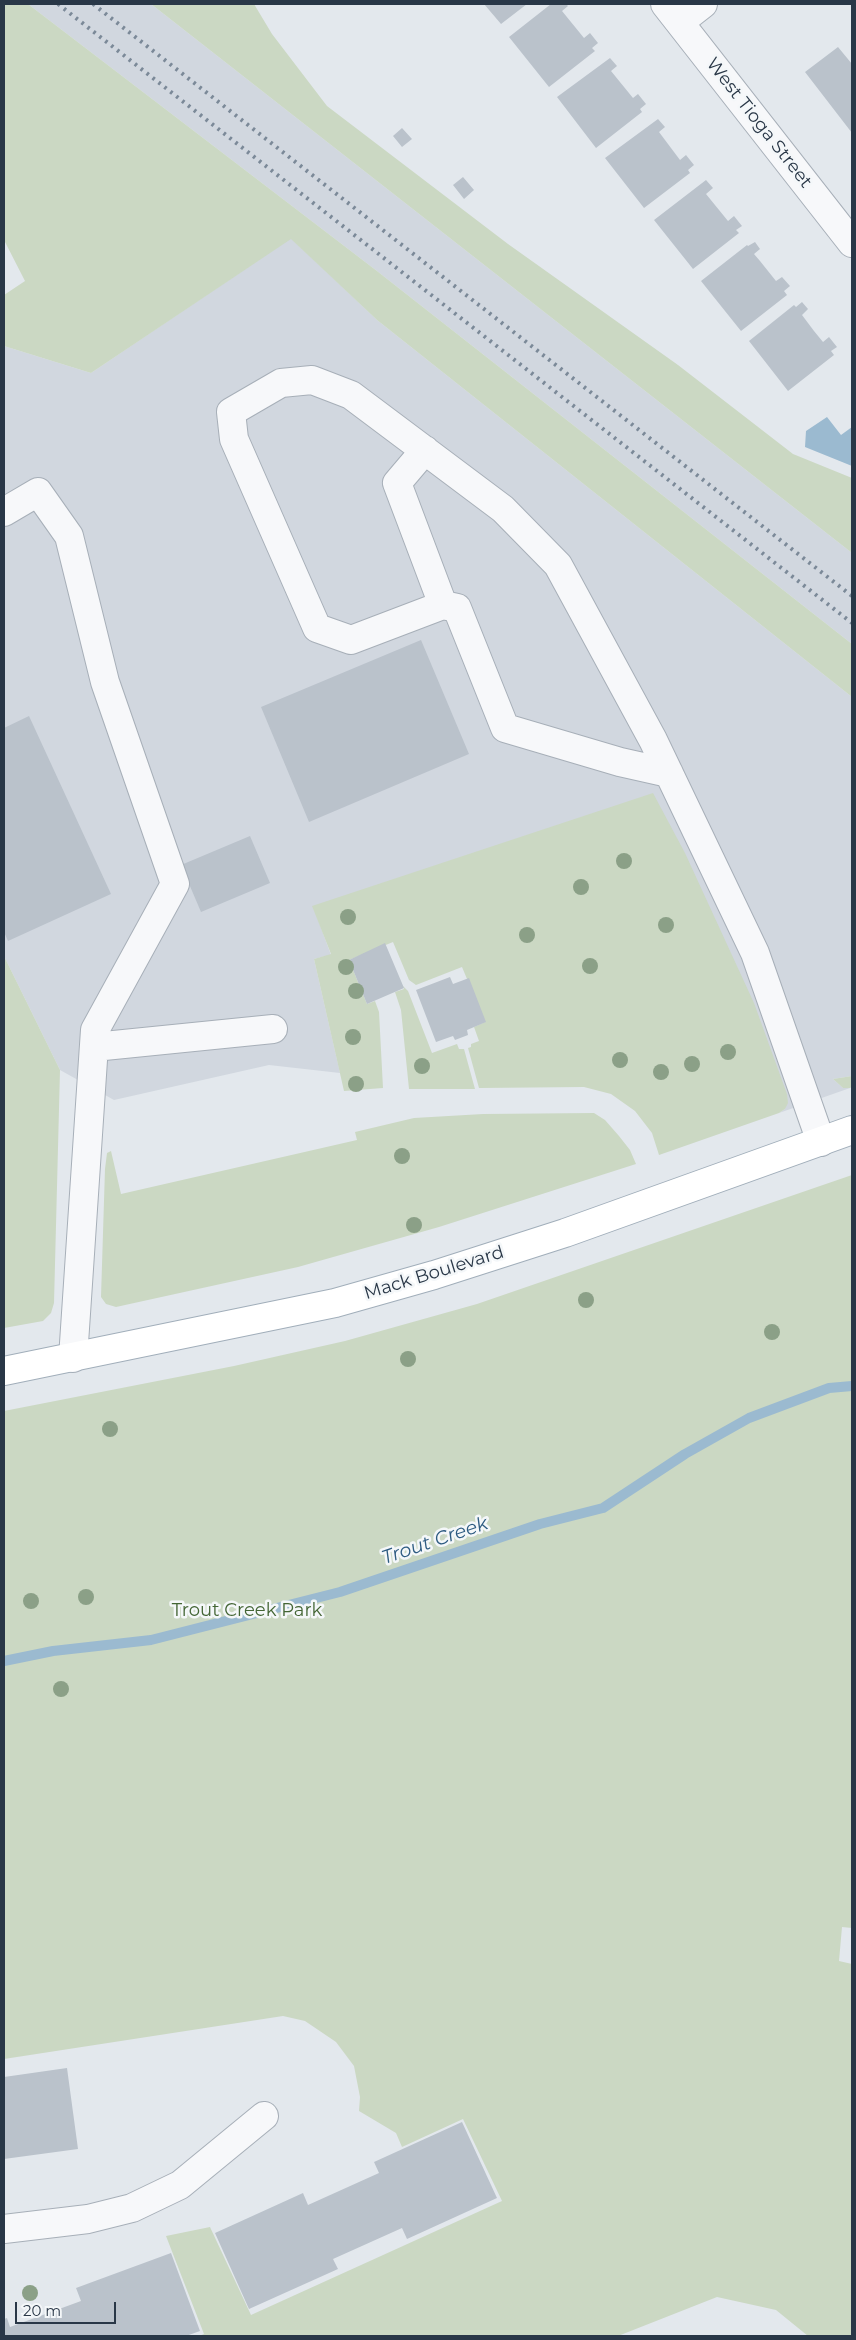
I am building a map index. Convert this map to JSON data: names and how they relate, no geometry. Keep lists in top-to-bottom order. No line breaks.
{"streets":{"main road":["Mack Boulevard"],"street":["West Tioga Street"]},"water":["Trout Creek"],"parks":["Trout Creek Park"],"scale_bar":"20 m"}
